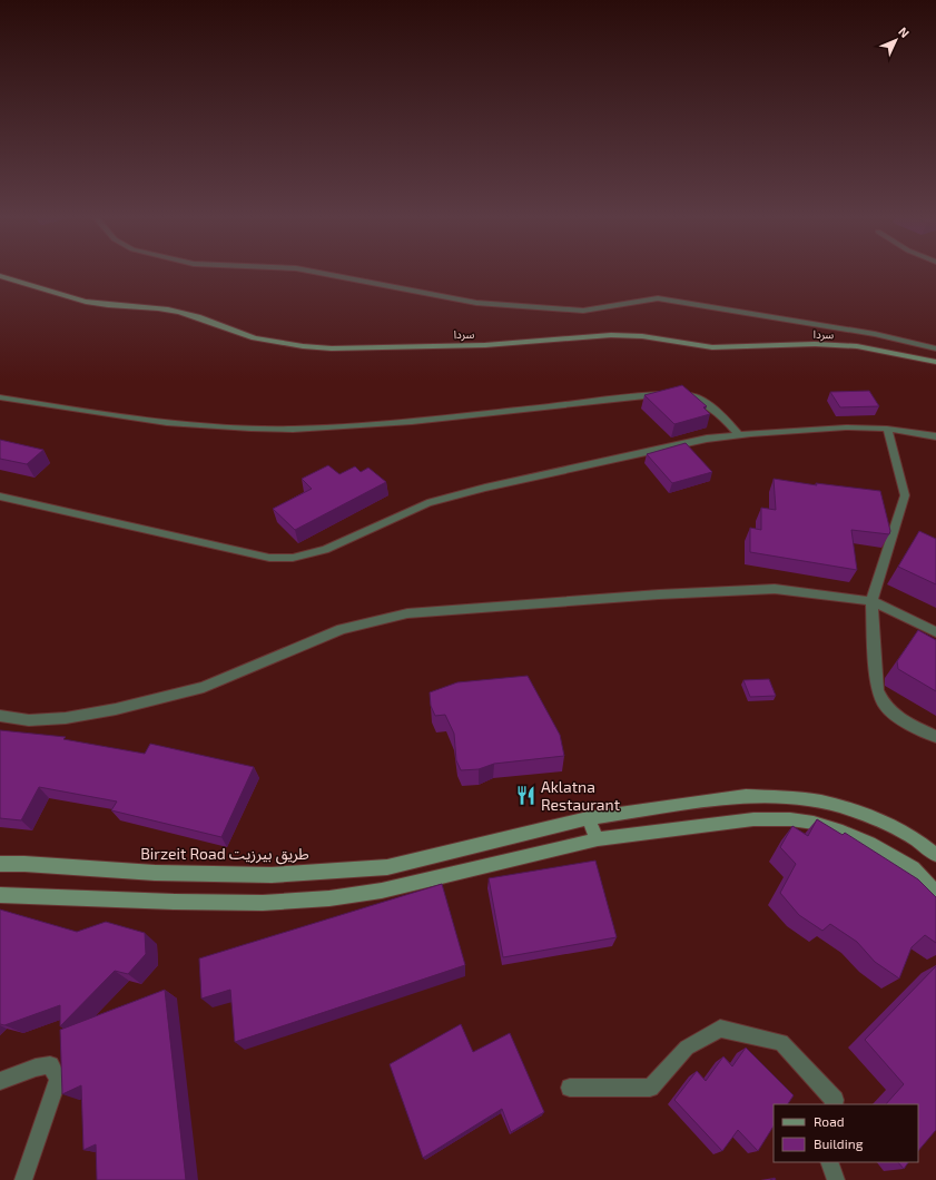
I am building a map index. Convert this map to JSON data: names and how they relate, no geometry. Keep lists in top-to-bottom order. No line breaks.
{"streets":{"main road":["سردا","Birzeit Road طريق بيرزيت"]},"places":{"restaurant":["Aklatna Restaurant"]},"legend":["Road","Building"],"north":"top right"}
